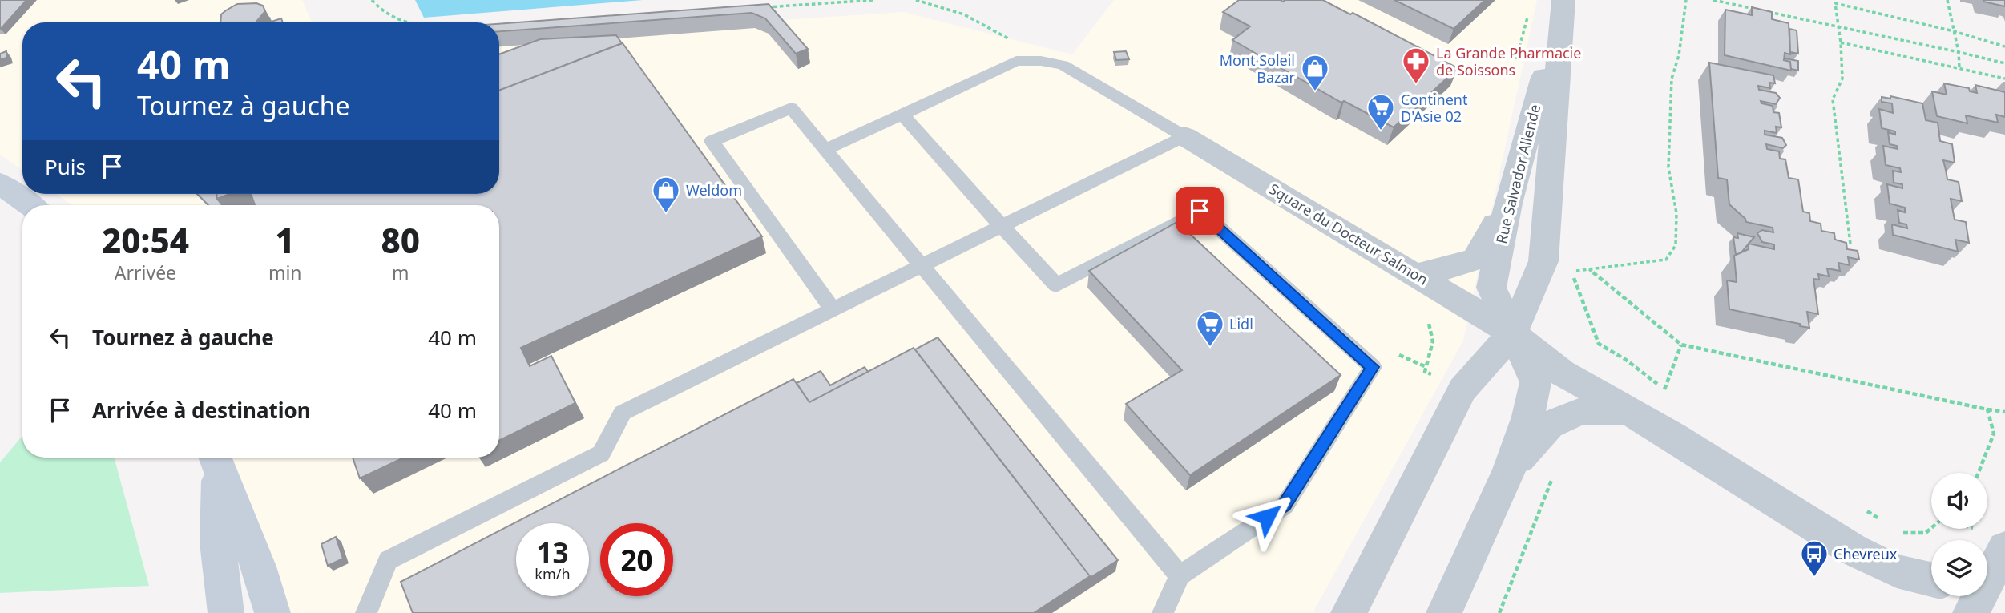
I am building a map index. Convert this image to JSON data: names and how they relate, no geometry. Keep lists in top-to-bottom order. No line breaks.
{"streets":{"street":["Rue Salvador Allende","Square du Docteur Salmon"]},"crossings":[["Rue Salvador Allende","Square du Docteur Salmon"]],"places":{"pharmacy":["La Grande Pharmacie de Soissons"],"shop":["Mont Soleil Bazar","Weldom"],"supermarket":["Continent D'Asie 02","Lidl"],"bus stop":["Chevreux"]},"page":{"turn":["40 m","Tournez à gauche"],"then":"Puis","eta":["20:54","Arrivée","1","min","80","m"],"list":[{"name":"Tournez à gauche","value":"40 m"},{"name":"Arrivée à destination","value":"40 m"}],"speed":"13 km/h","limit":"20"}}
